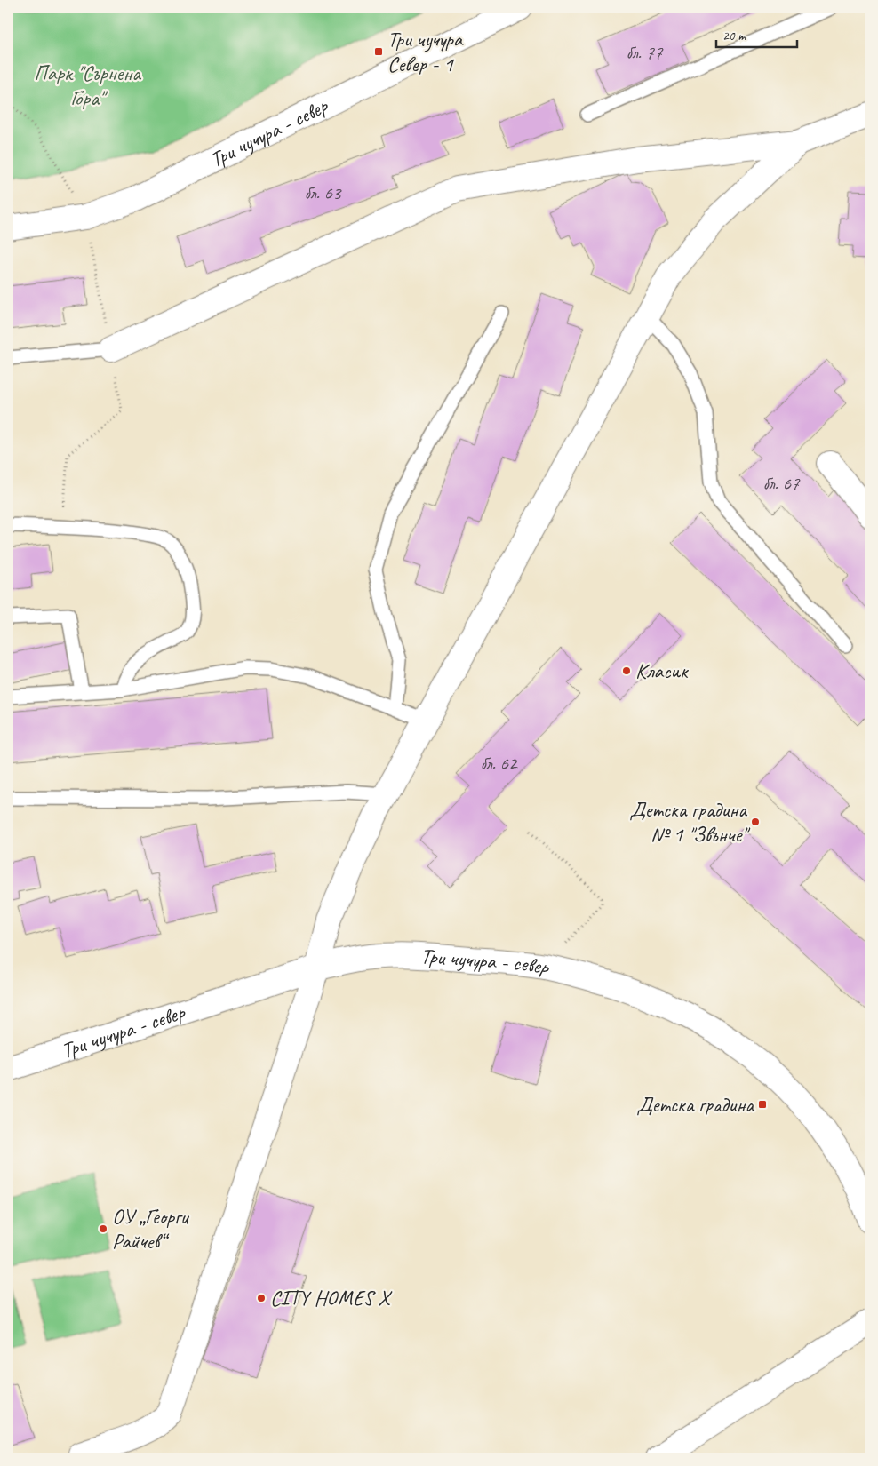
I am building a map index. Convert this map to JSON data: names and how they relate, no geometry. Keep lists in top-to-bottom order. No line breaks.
{"streets":{"street":["Три чучура - север"]},"parks":["Парк \"Сърнена Гора\""],"places":{"transit":["Три чучура Север - 1","Детска градина"],"other":["Класик","Детска градина № 1 \"Звънче\"","ОУ „Георги Райчев“","CITY HOMES X"]},"house_numbers":["бл. 77","бл. 63","бл. 67","бл. 62"],"scale_bar":"20 m"}
